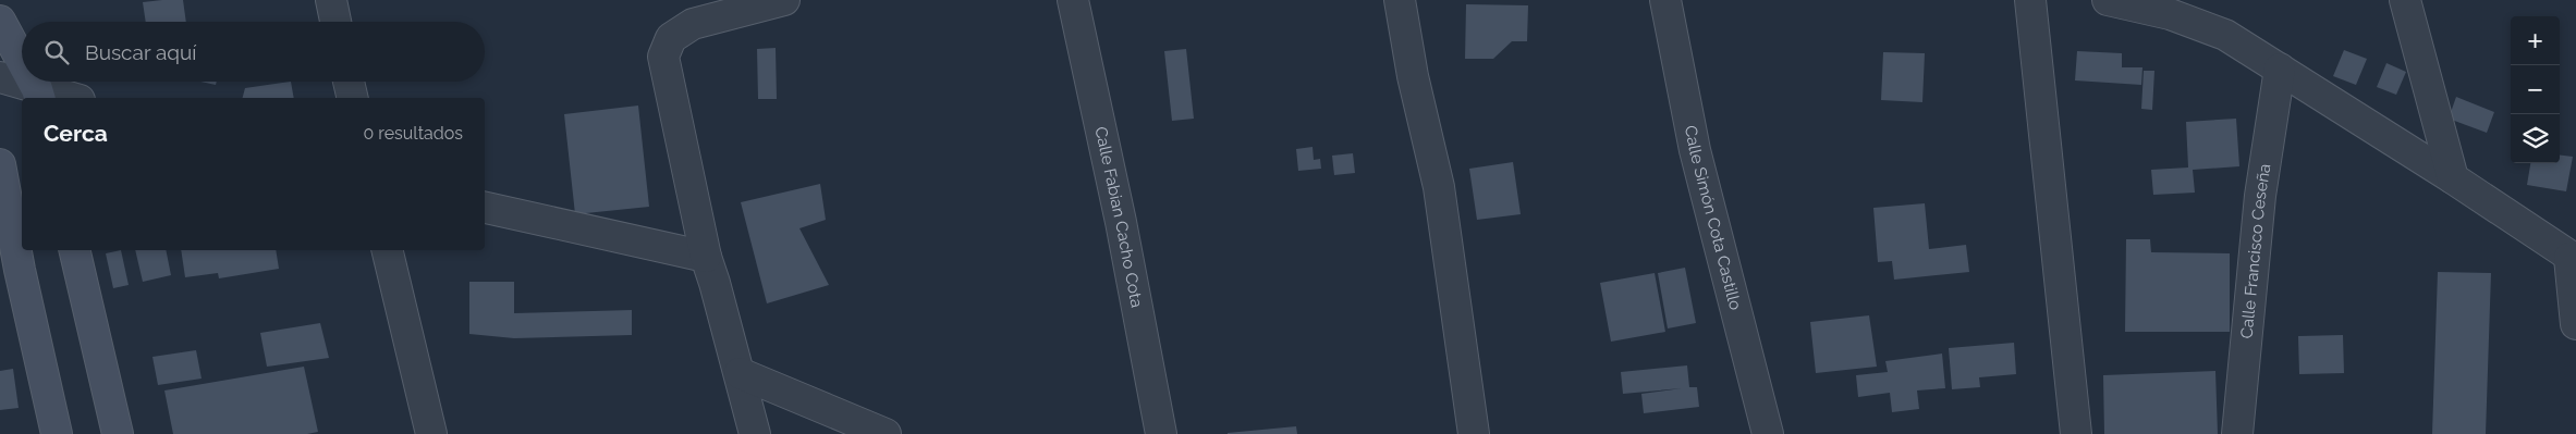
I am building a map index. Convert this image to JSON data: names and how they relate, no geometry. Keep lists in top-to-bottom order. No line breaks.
{"streets":{"street":["Calle Fabian Cacho Cota","Calle Simón Cota Castillo","Calle Francisco Ceseña"]},"page":{"map_buttons":["+","−"],"search":"Buscar aquí","heading":["Cerca","0 resultados"]}}
